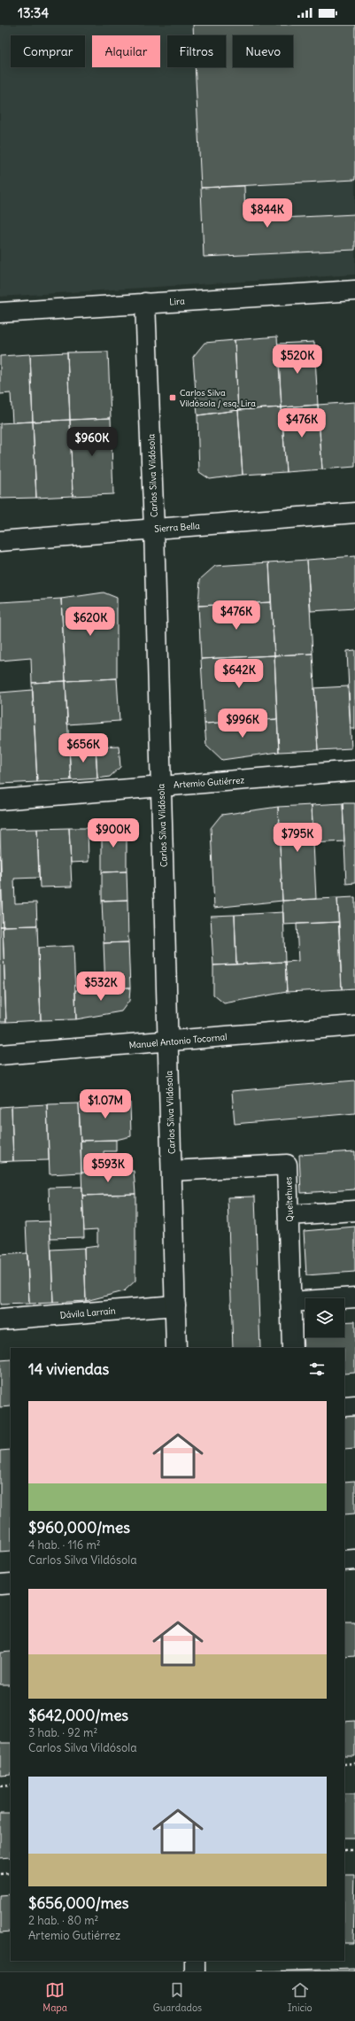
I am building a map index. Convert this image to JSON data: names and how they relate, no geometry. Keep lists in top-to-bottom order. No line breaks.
{"streets":{"street":["Lira","Carlos Silva Vildósola","Sierra Bella","Artemio Gutiérrez","Manuel Antonio Tocornal","Queltehues","Dávila Larraín"]},"crossings":[["Lira","Carlos Silva Vildósola"],["Carlos Silva Vildósola","Sierra Bella"],["Carlos Silva Vildósola","Artemio Gutiérrez"],["Carlos Silva Vildósola","Manuel Antonio Tocornal"],["Carlos Silva Vildósola","Queltehues"],["Carlos Silva Vildósola","Dávila Larraín"]],"places":{"transit":["Carlos Silva Vildósola / esq. Lira"]},"page":{"status":"13:34","chip":["Comprar","Alquilar","Filtros","Nuevo"],"price":["$844K","$520K","$476K","$960K","$476K","$620K","$642K","$996K","$656K","$900K","$795K","$532K","$1.07M","$593K"],"heading":"14 viviendas","list":[{"name":"$960,000/mes","note":"4 hab. · 116 m² · Carlos Silva Vildósola"},{"name":"$642,000/mes","note":"3 hab. · 92 m² · Carlos Silva Vildósola"},{"name":"$656,000/mes","note":"2 hab. · 80 m² · Artemio Gutiérrez"}],"tabs":["Mapa","Guardados","Inicio"]}}
